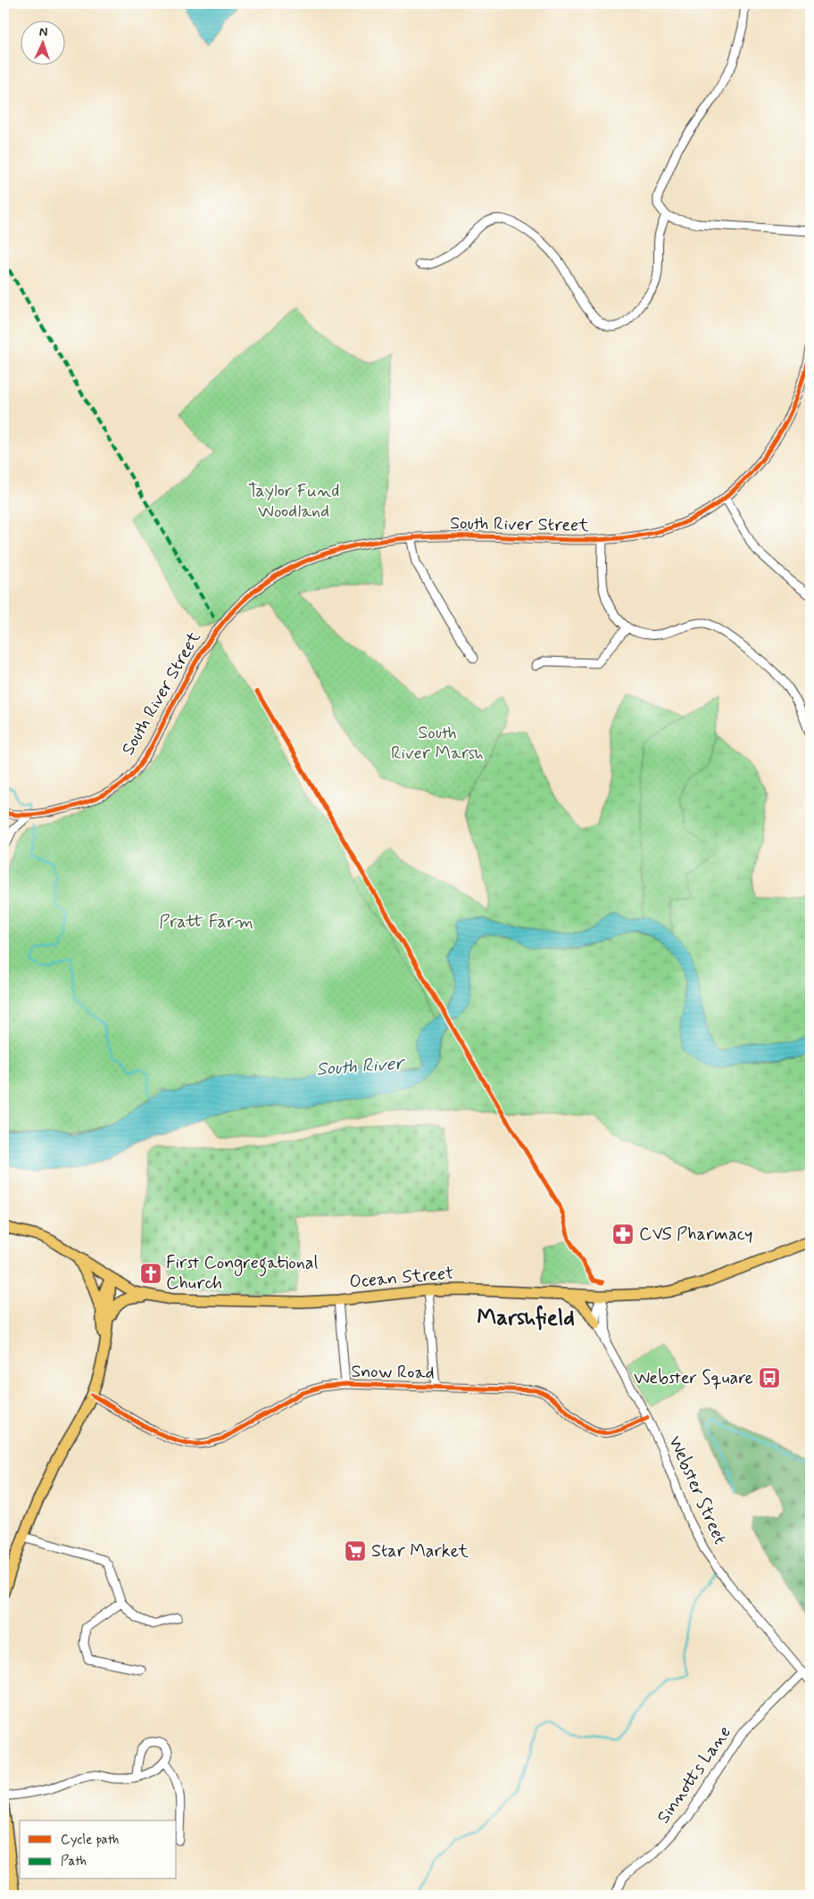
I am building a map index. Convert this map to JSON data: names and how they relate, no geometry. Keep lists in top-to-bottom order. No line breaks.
{"streets":{"main road":["Ocean Street"],"street":["South River Street","Snow Road","Webster Street","Sinnotts Lane"]},"crossings":[["Ocean Street","Webster Street"],["Snow Road","Webster Street"],["Webster Street","Sinnotts Lane"]],"districts":["Marshfield"],"water":["South River"],"parks":["Taylor Fund Woodland","South River Marsh","Pratt Farm"],"places":{"pharmacy":["CVS Pharmacy"],"church":["First Congregational Church"],"bus stop":["Webster Square"],"supermarket":["Star Market"]},"legend":["Cycle path","Path"],"north":"top"}
